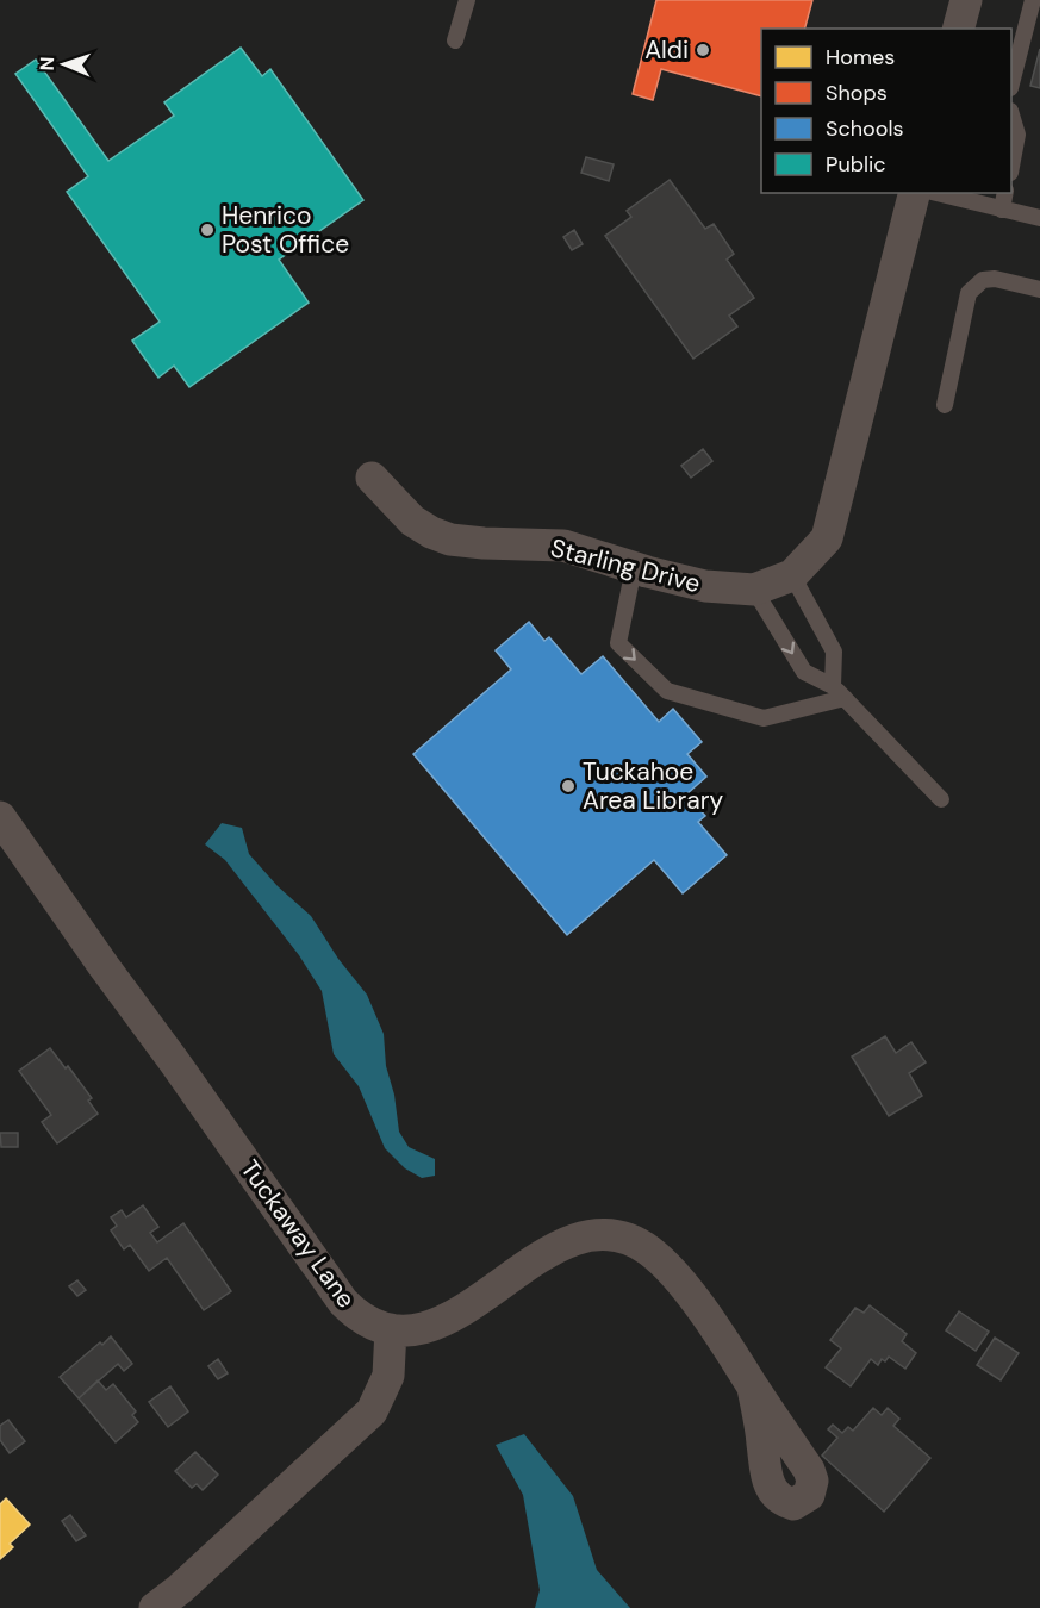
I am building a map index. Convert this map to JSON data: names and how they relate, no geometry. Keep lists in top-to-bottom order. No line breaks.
{"streets":{"street":["Starling Drive","Tuckaway Lane"]},"places":["Aldi","Henrico Post Office","Tuckahoe Area Library"],"legend":["Homes","Shops","Schools","Public"],"north":"left"}
